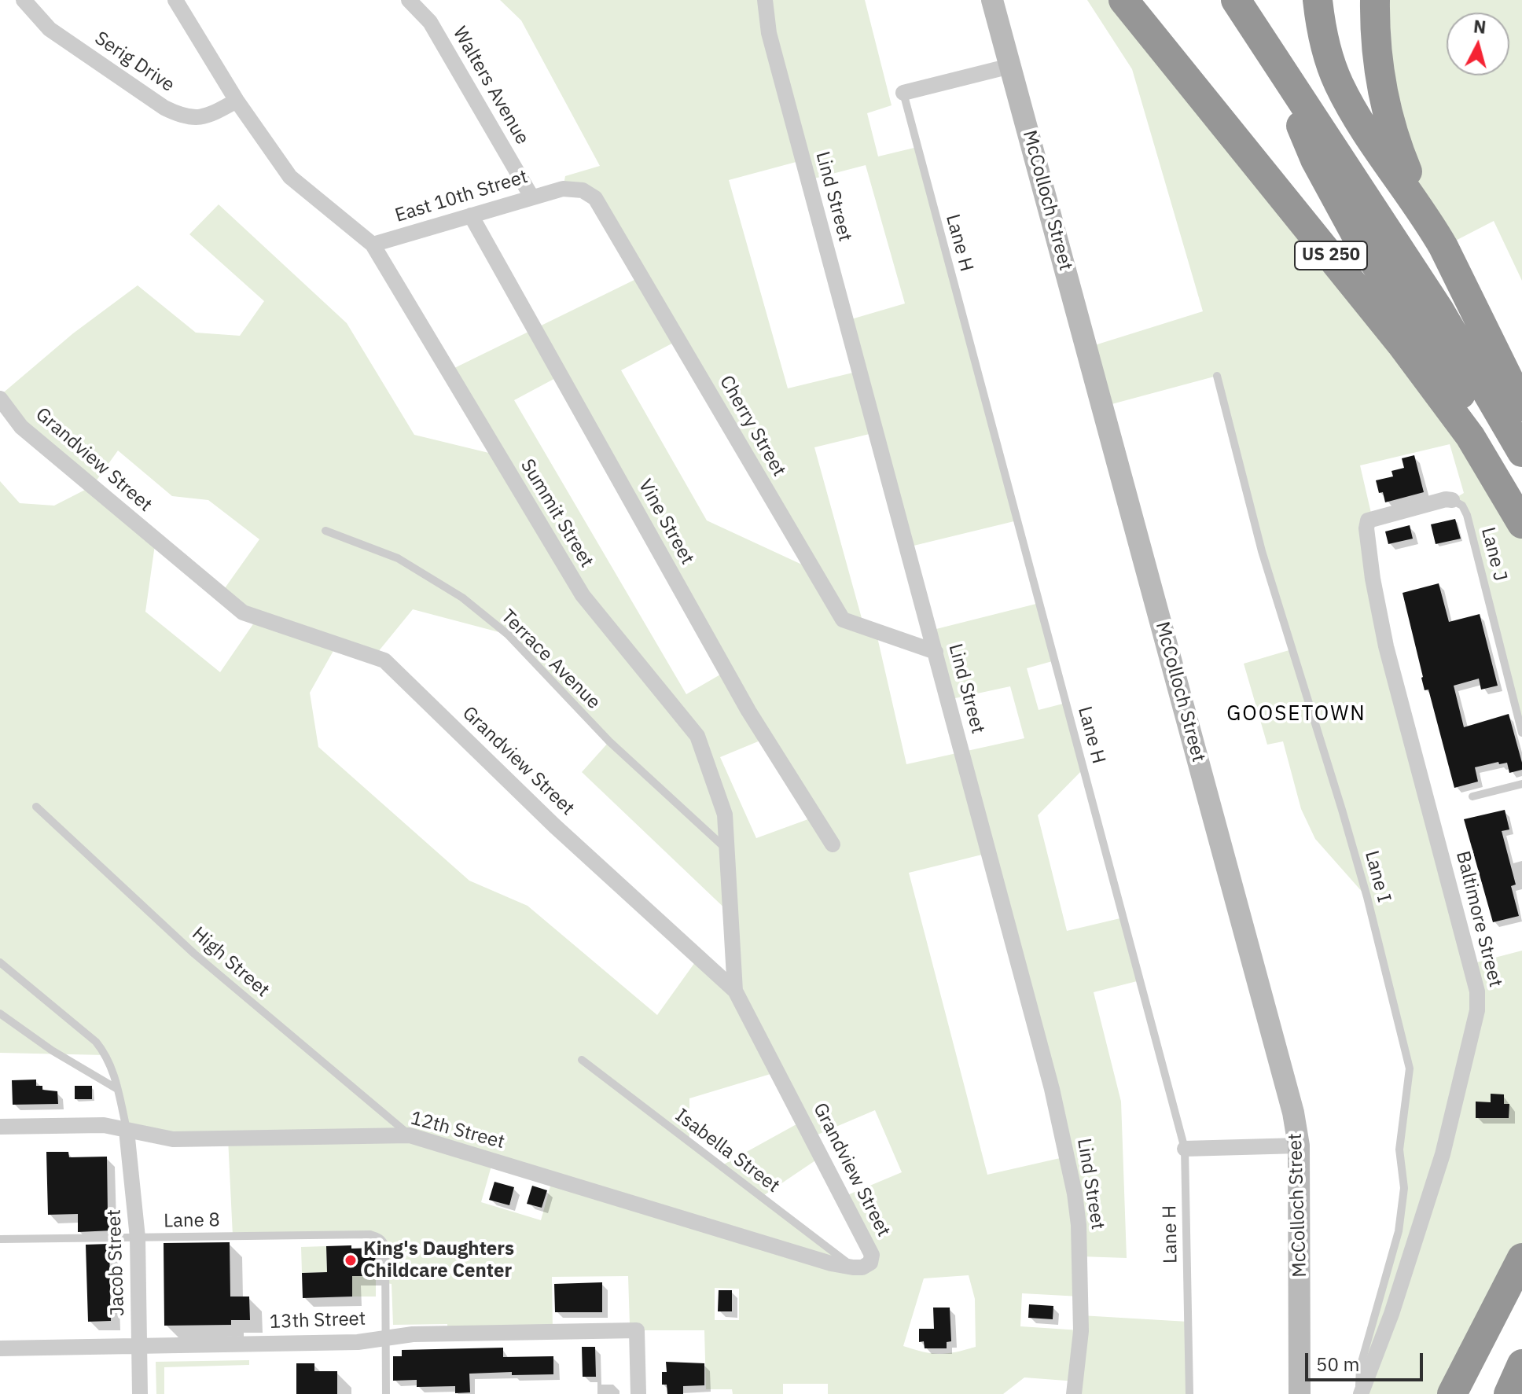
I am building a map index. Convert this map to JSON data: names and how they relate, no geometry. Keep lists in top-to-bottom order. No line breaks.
{"streets":{"highway":["US 250"],"street":["Serig Drive","Walters Avenue","East 10th Street","Lind Street","McColloch Street","Cherry Street","Grandview Street","Summit Street","Vine Street","Baltimore Street","12th Street","Jacob Street","13th Street"],"lane":["Lane H","Lane J","Terrace Avenue","Lane I","High Street","Isabella Street","Lane 8"]},"crossings":[["Serig Drive","Summit Street"],["Walters Avenue","East 10th Street"],["East 10th Street","Cherry Street"],["East 10th Street","Summit Street"],["East 10th Street","Vine Street"],["Lind Street","Cherry Street"],["Grandview Street","Summit Street"],["Grandview Street","12th Street"],["Grandview Street","Isabella Street"],["Summit Street","Terrace Avenue"],["Lane J","Baltimore Street"],["Lane I","Baltimore Street"],["High Street","12th Street"],["12th Street","Isabella Street"],["12th Street","Jacob Street"],["Lane 8","Jacob Street"],["Lane 8","13th Street"],["Jacob Street","13th Street"]],"districts":["GOOSETOWN"],"places":["King's Daughters Childcare Center"],"scale_bar":"50 m","north":"top"}
